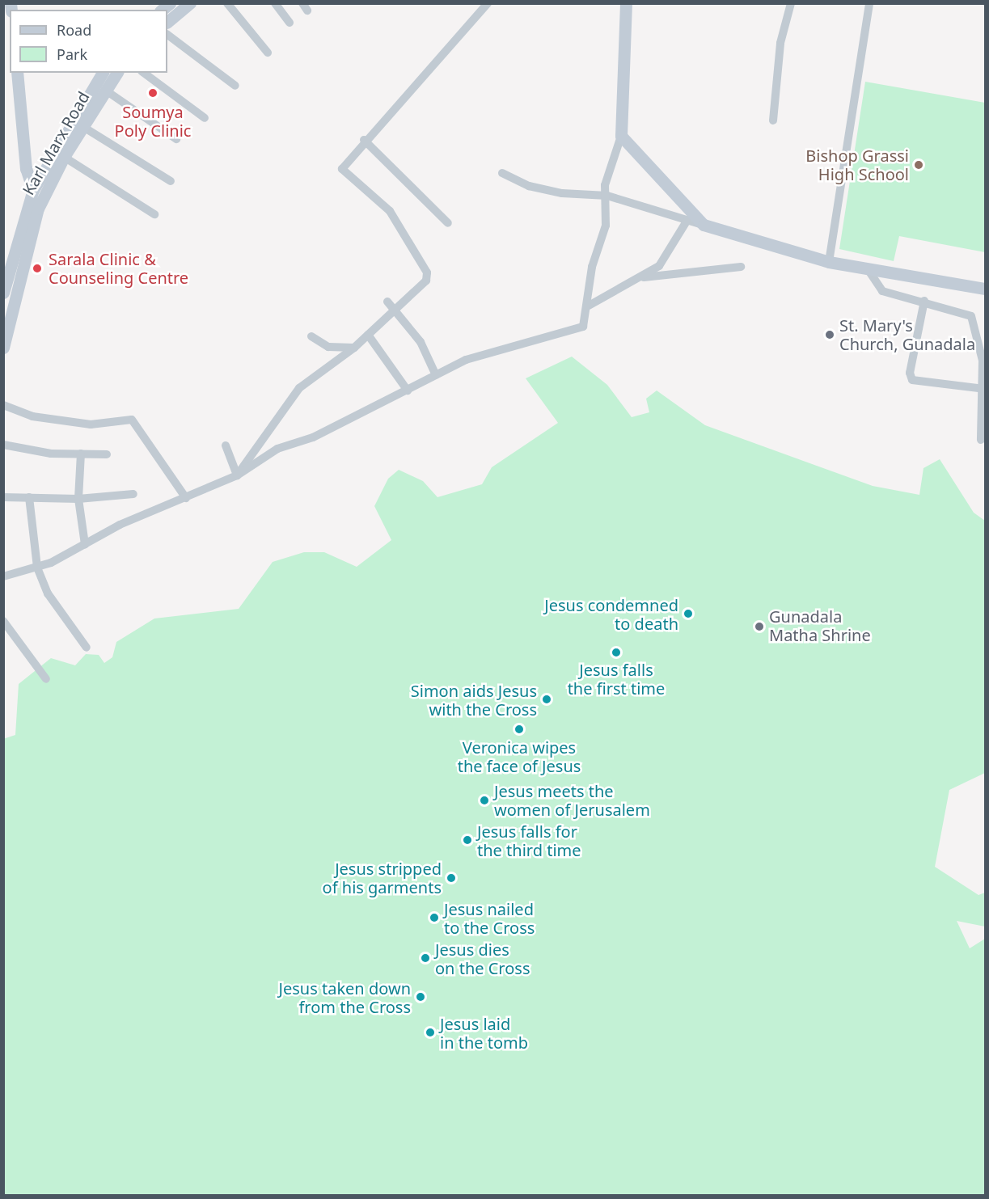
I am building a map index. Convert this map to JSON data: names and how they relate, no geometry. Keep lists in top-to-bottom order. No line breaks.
{"streets":{"street":["Karl Marx Road"]},"places":["Soumya Poly Clinic","Bishop Grassi High School","Sarala Clinic & Counseling Centre","St. Mary's Church, Gunadala","Jesus condemned to death","Gunadala Matha Shrine","Jesus falls the first time","Simon aids Jesus with the Cross","Veronica wipes the face of Jesus","Jesus meets the women of Jerusalem","Jesus falls for the third time","Jesus stripped of his garments","Jesus nailed to the Cross","Jesus dies on the Cross","Jesus taken down from the Cross","Jesus laid in the tomb"],"legend":["Road","Park"]}
